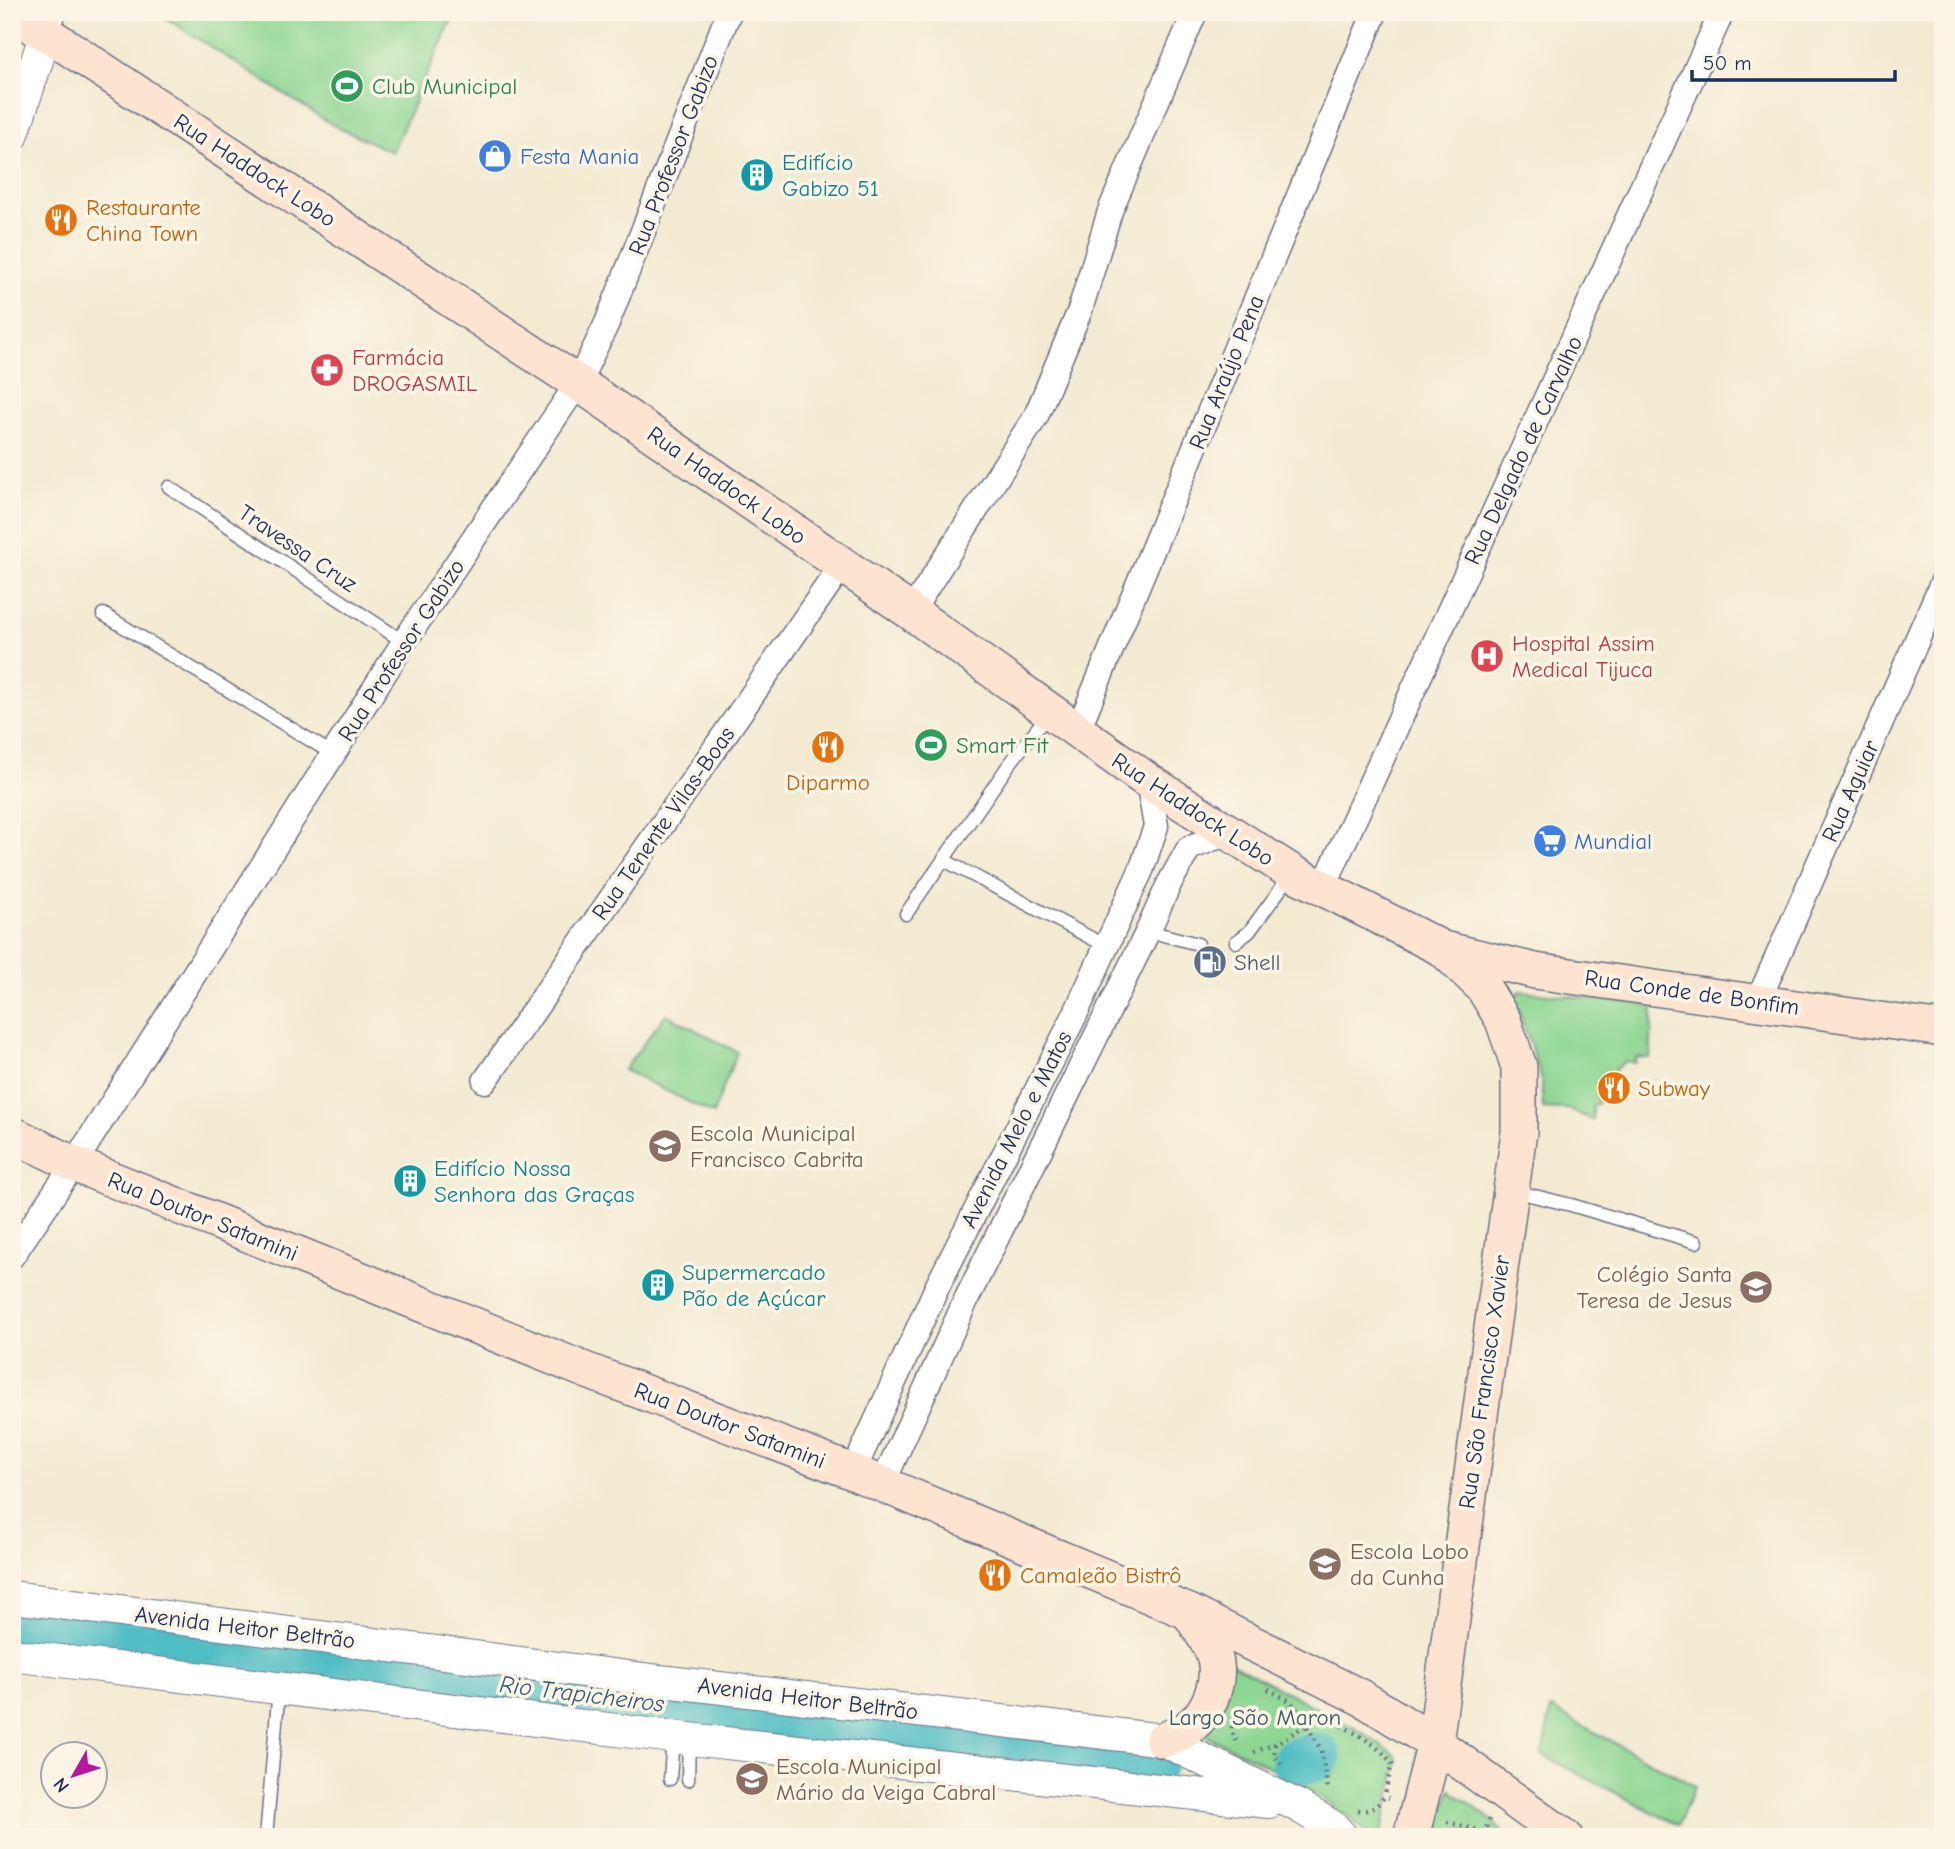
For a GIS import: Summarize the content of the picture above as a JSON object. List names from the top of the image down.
{
  "streets": {
    "main road": [
      "Rua Haddock Lobo",
      "Rua Conde de Bonfim",
      "Rua Doutor Satamini",
      "Rua São Francisco Xavier"
    ],
    "street": [
      "Rua Professor Gabizo",
      "Rua Araújo Pena",
      "Rua Delgado de Carvalho",
      "Rua Aguiar",
      "Rua Tenente Vilas-Boas",
      "Avenida Melo e Matos",
      "Avenida Heitor Beltrão"
    ],
    "lane": ["Travessa Cruz"]
  },
  "crossings": [
    ["Rua Professor Gabizo", "Rua Haddock Lobo"],
    ["Rua Professor Gabizo", "Travessa Cruz"],
    ["Rua Professor Gabizo", "Rua Doutor Satamini"],
    ["Rua Haddock Lobo", "Rua Araújo Pena"],
    ["Rua Haddock Lobo", "Rua Delgado de Carvalho"],
    ["Rua Haddock Lobo", "Rua Tenente Vilas-Boas"],
    ["Rua Haddock Lobo", "Rua Conde de Bonfim"],
    ["Rua Haddock Lobo", "Avenida Melo e Matos"],
    ["Rua Haddock Lobo", "Rua São Francisco Xavier"],
    ["Rua Aguiar", "Rua Conde de Bonfim"],
    ["Rua Conde de Bonfim", "Rua São Francisco Xavier"],
    ["Avenida Melo e Matos", "Rua Doutor Satamini"],
    ["Rua Doutor Satamini", "Rua São Francisco Xavier"]
  ],
  "water": ["Rio Trapicheiros"],
  "parks": ["Largo São Maron"],
  "places": {
    "sports": ["Club Municipal", "Smart Fit"],
    "shop": ["Festa Mania"],
    "building": ["Edifício Gabizo 51", "Edifício Nossa Senhora das Graças", "Supermercado Pão de Açúcar"],
    "restaurant": [
      "Restaurante China Town",
      "Diparmo",
      "Subway",
      "Camaleão Bistrô"
    ],
    "pharmacy": ["Farmácia DROGASMIL"],
    "hospital": ["Hospital Assim Medical Tijuca"],
    "supermarket": ["Mundial"],
    "fuel station": ["Shell"],
    "school or university": [
      "Escola Municipal Francisco Cabrita",
      "Colégio Santa Teresa de Jesus",
      "Escola Lobo da Cunha",
      "Escola Municipal Mário da Veiga Cabral"
    ]
  },
  "scale_bar": "50 m",
  "north": "bottom left"
}
